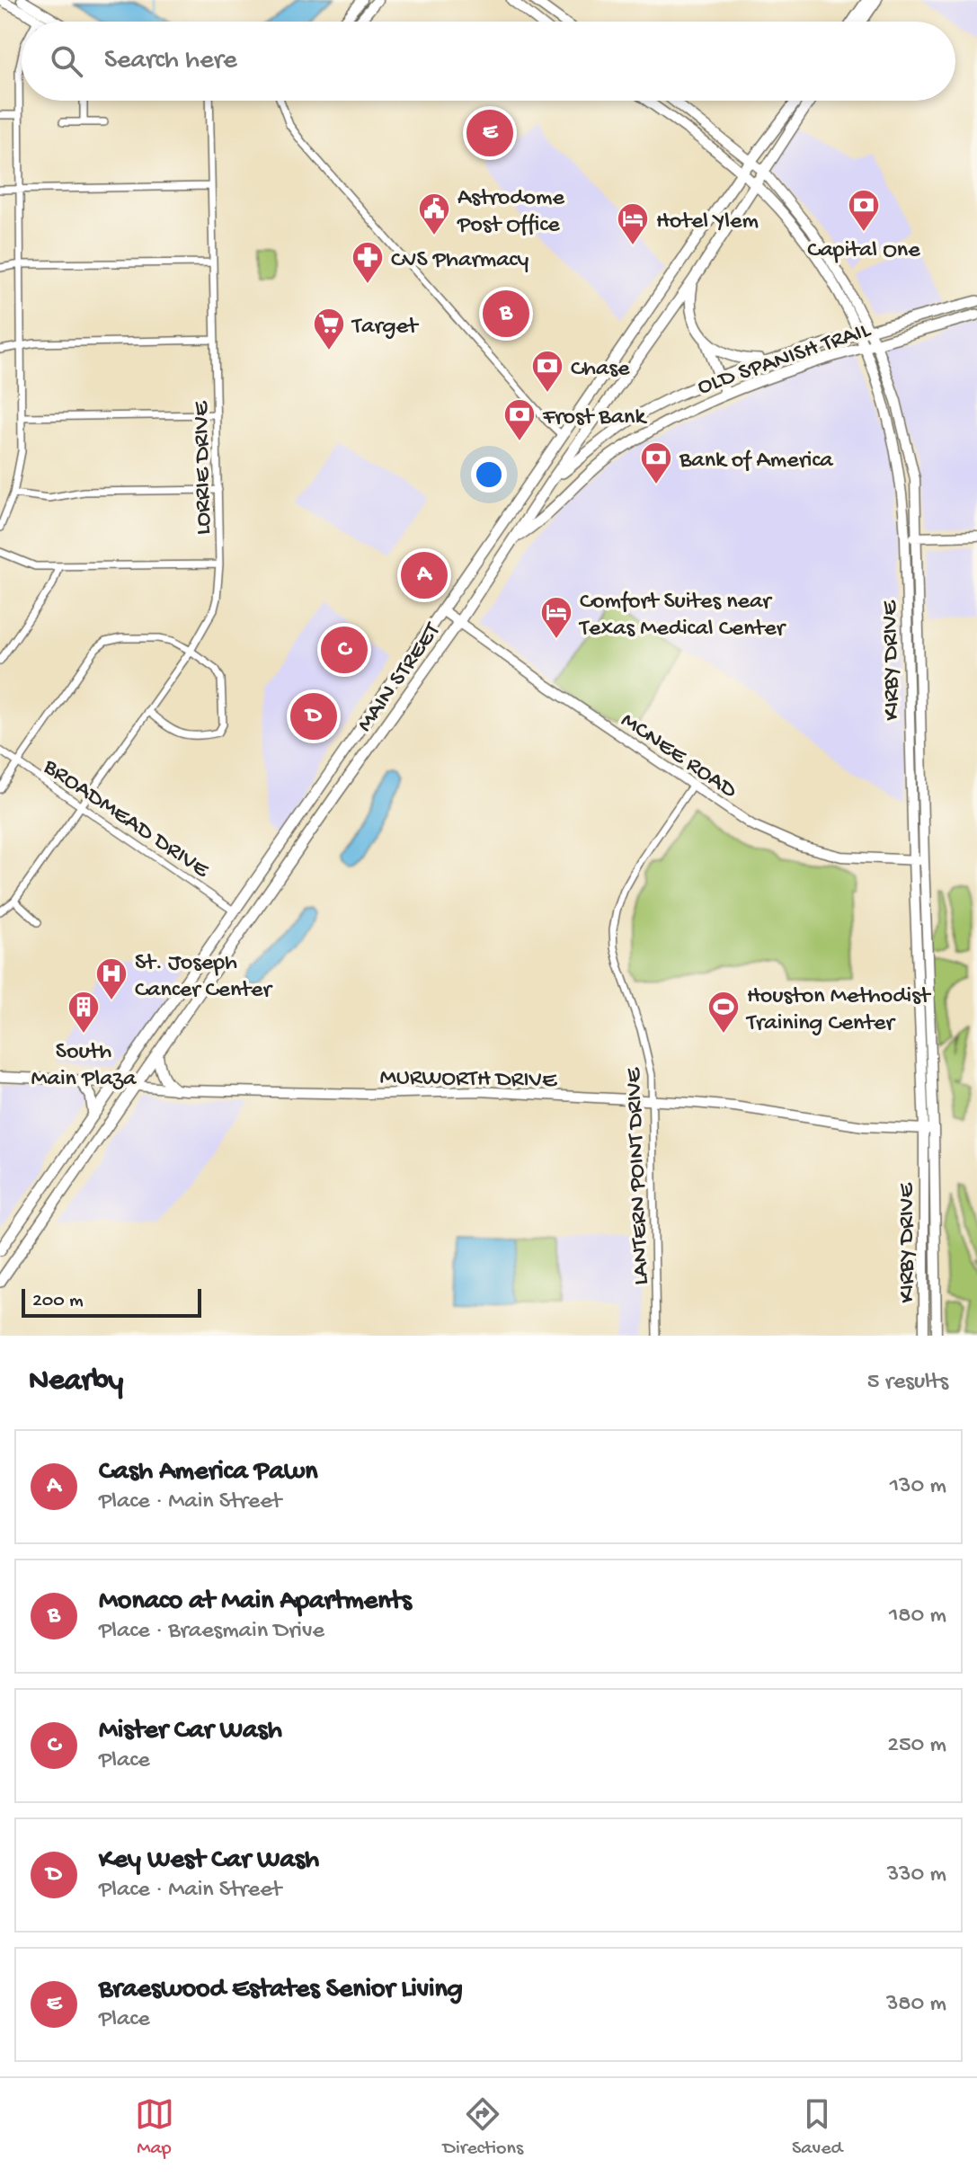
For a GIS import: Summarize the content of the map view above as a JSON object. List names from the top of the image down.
{
  "streets": {
    "main road": [
      "OLD SPANISH TRAIL",
      "KIRBY DRIVE",
      "MAIN STREET",
      "MCNEE ROAD",
      "MURWORTH DRIVE"
    ],
    "street": ["LORRIE DRIVE", "BROADMEAD DRIVE", "LANTERN POINT DRIVE"]
  },
  "crossings": [
    ["OLD SPANISH TRAIL", "KIRBY DRIVE"],
    ["OLD SPANISH TRAIL", "MAIN STREET"],
    ["LORRIE DRIVE", "BROADMEAD DRIVE"],
    ["KIRBY DRIVE", "MAIN STREET"],
    ["KIRBY DRIVE", "MCNEE ROAD"],
    ["KIRBY DRIVE", "MURWORTH DRIVE"],
    ["MAIN STREET", "MCNEE ROAD"],
    ["MAIN STREET", "BROADMEAD DRIVE"],
    ["MAIN STREET", "MURWORTH DRIVE"],
    ["MCNEE ROAD", "LANTERN POINT DRIVE"],
    ["MURWORTH DRIVE", "LANTERN POINT DRIVE"]
  ],
  "places": {
    "bank": [
      "Capital One",
      "Chase",
      "Frost Bank",
      "Bank of America"
    ],
    "public building": ["Astrodome Post Office"],
    "hotel": ["Hotel Ylem", "Comfort Suites near Texas Medical Center"],
    "pharmacy": ["CVS Pharmacy"],
    "supermarket": ["Target"],
    "hospital": ["St. Joseph Cancer Center"],
    "building": ["South Main Plaza"],
    "sports": ["Houston Methodist Training Center"]
  },
  "scale_bar": "200 m",
  "page": {
    "search": "Search here",
    "pins": [
      "E",
      "B",
      "A",
      "C",
      "D"
    ],
    "scale": "200 m",
    "heading": ["Nearby", "5 results"],
    "list": [
      {
        "mark": "A",
        "name": "Cash America Pawn",
        "note": "Place · Main Street",
        "value": "130 m"
      },
      {
        "mark": "B",
        "name": "Monaco at Main Apartments",
        "note": "Place · Braesmain Drive",
        "value": "180 m"
      },
      {
        "mark": "C",
        "name": "Mister Car Wash",
        "note": "Place",
        "value": "250 m"
      },
      {
        "mark": "D",
        "name": "Key West Car Wash",
        "note": "Place · Main Street",
        "value": "330 m"
      },
      {
        "mark": "E",
        "name": "Braeswood Estates Senior Living",
        "note": "Place",
        "value": "380 m"
      }
    ],
    "nav": ["Map", "Directions", "Saved"]
  }
}
